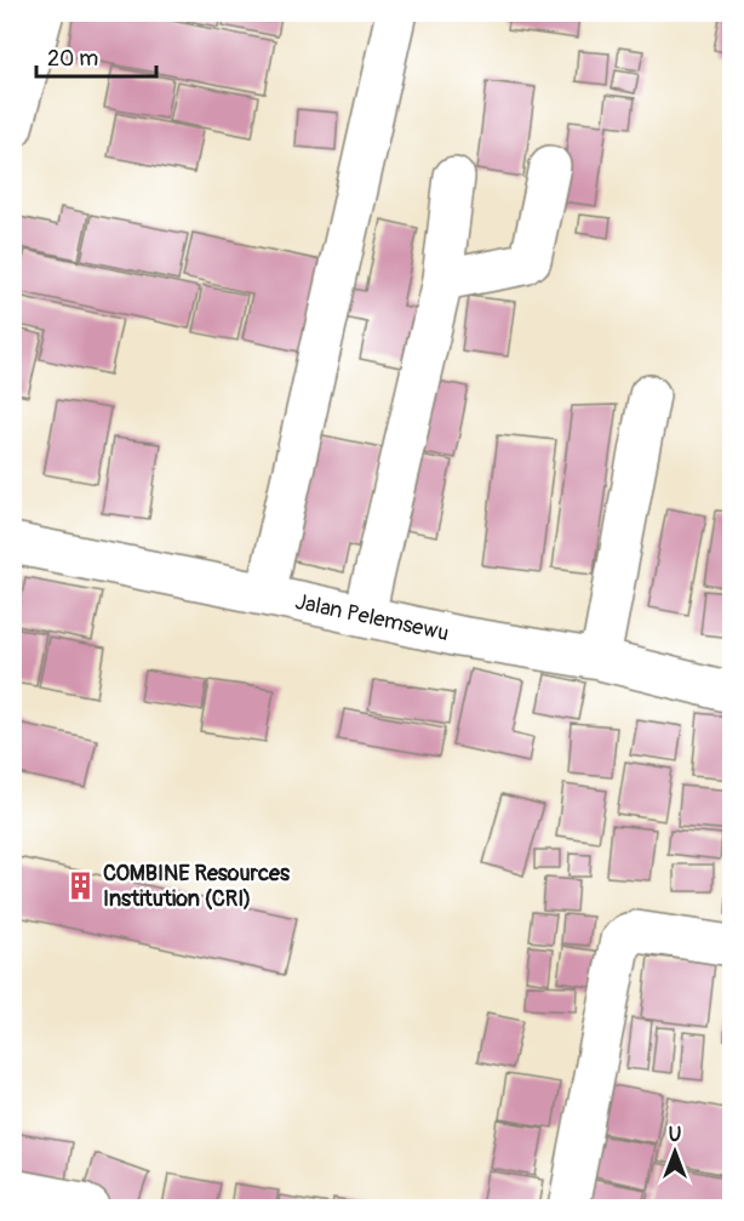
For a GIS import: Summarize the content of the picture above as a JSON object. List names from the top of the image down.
{
  "streets": {
    "street": ["Jalan Pelemsewu"]
  },
  "places": {
    "building": ["COMBINE Resources Institution (CRI)"]
  },
  "scale_bar": "20 m",
  "north": "top"
}
